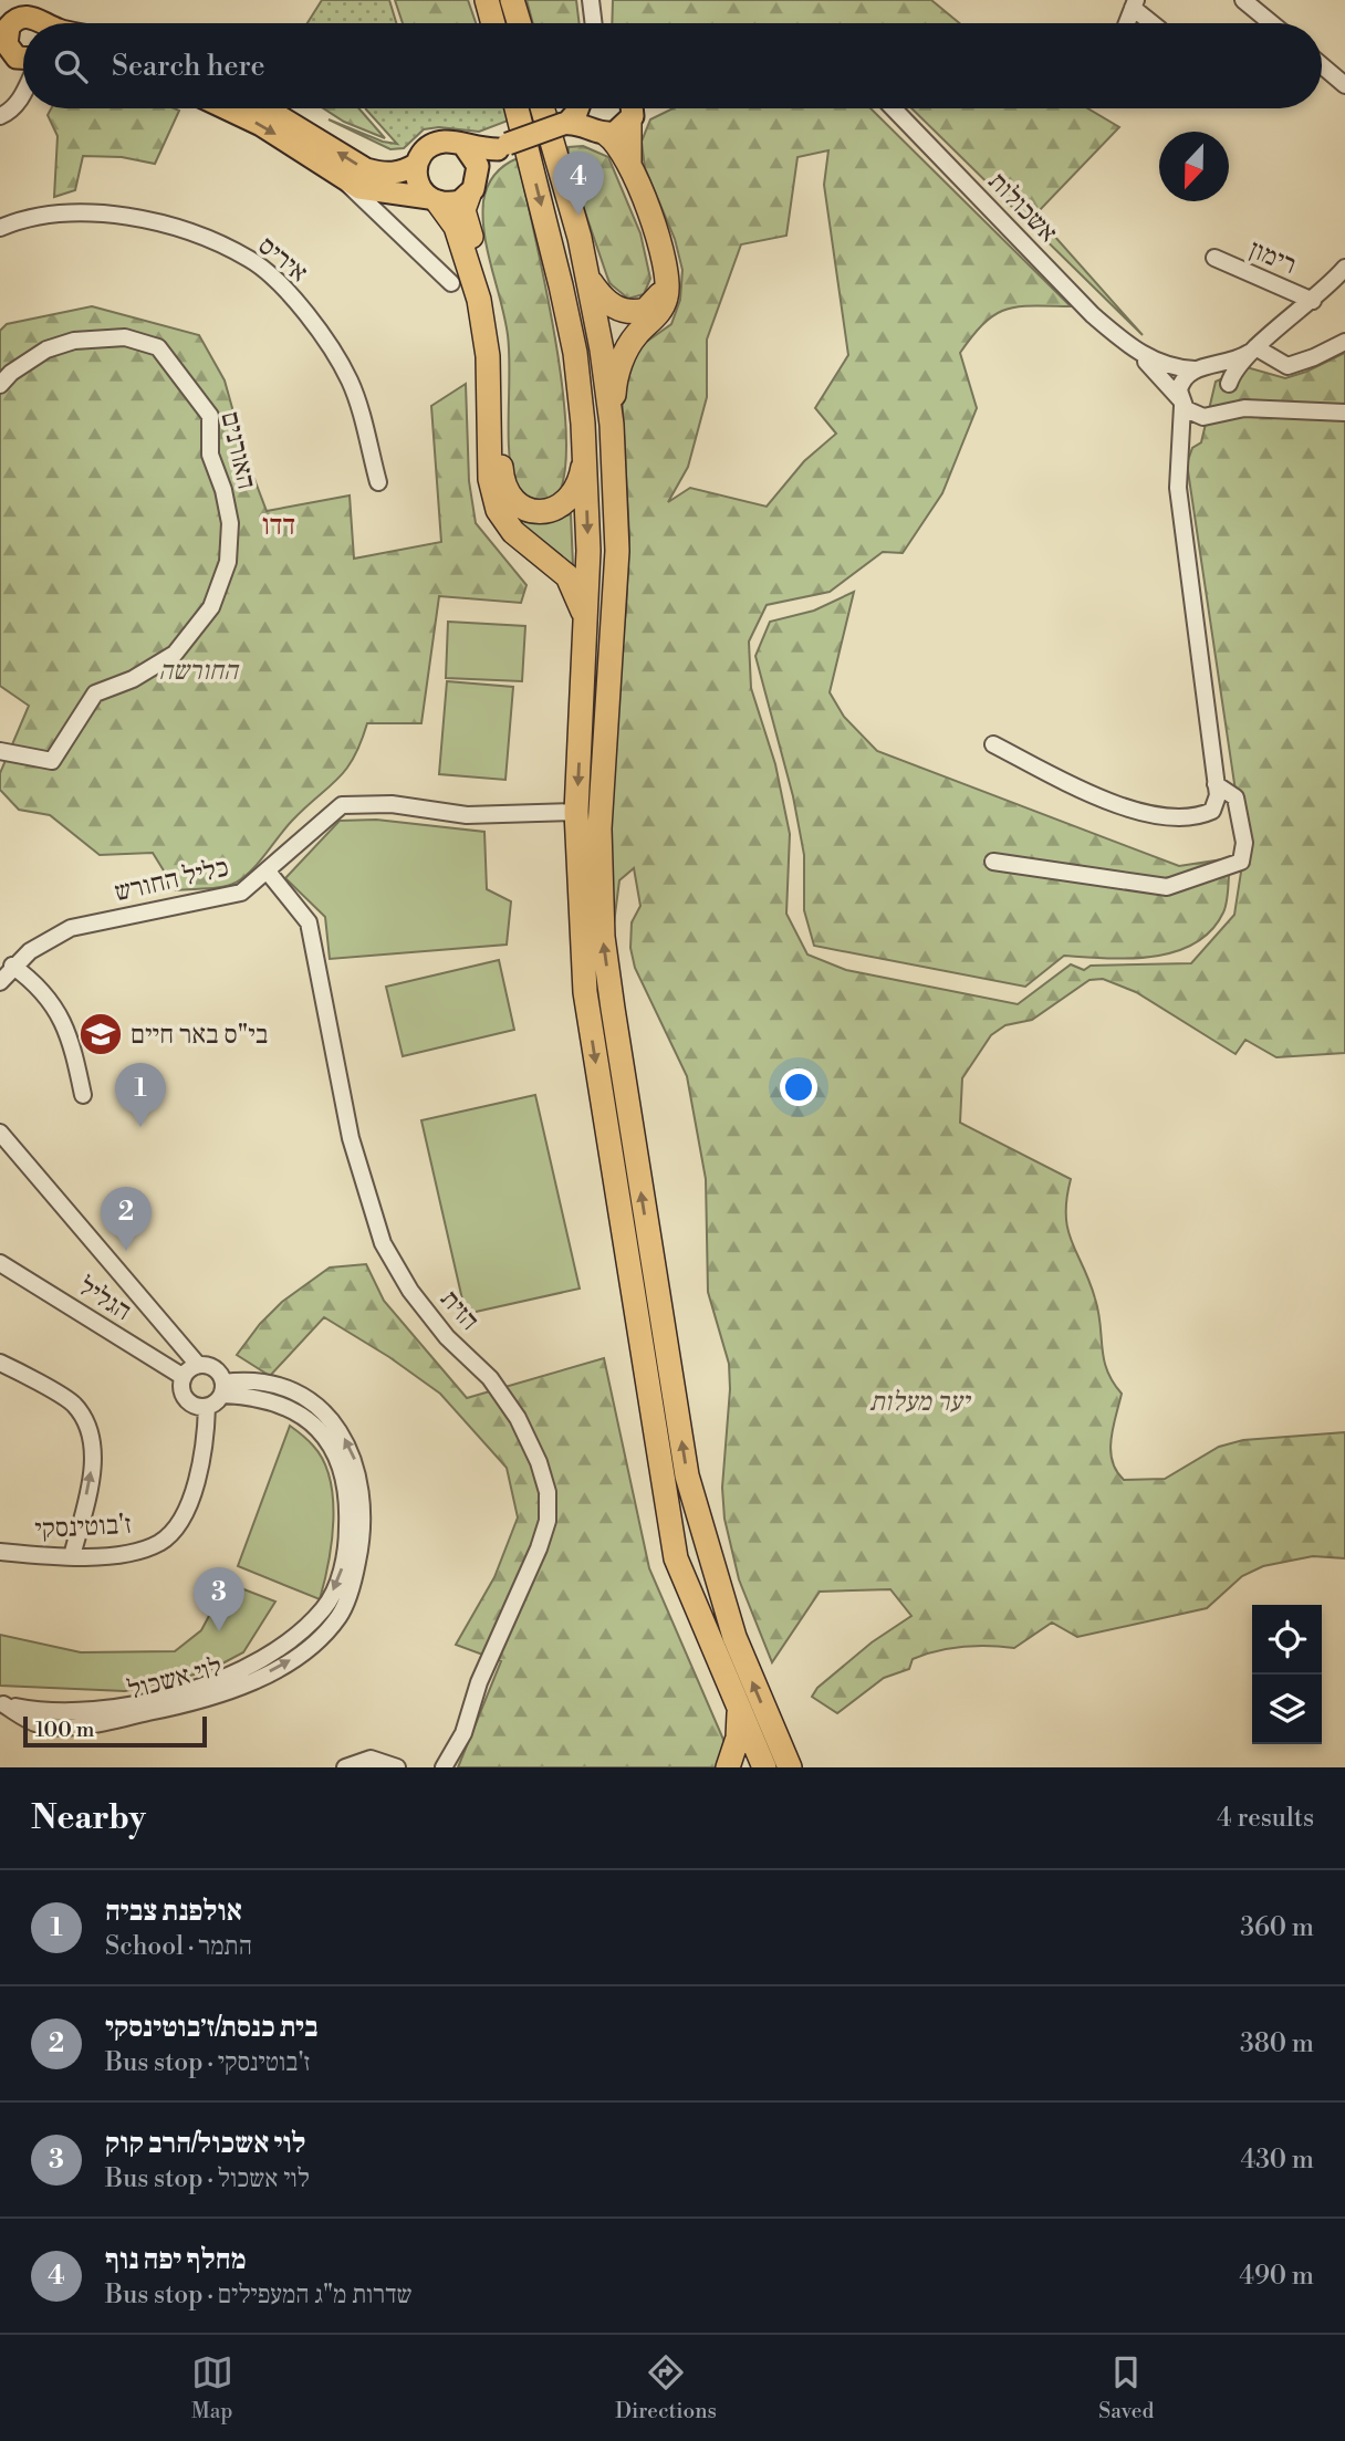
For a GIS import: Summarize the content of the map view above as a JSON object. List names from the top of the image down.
{
  "streets": {
    "street": [
      "אשכולות",
      "רימון",
      "איריס",
      "האורנים",
      "כליל החורש",
      "הגליל",
      "הזית",
      "ז'בוטינסקי",
      "לוי אשכול"
    ]
  },
  "crossings": [
    ["אשכולות", "רימון"],
    ["כליל החורש", "הזית"],
    ["הגליל", "ז'בוטינסקי"],
    ["הגליל", "לוי אשכול"],
    ["ז'בוטינסקי", "לוי אשכול"]
  ],
  "districts": ["דדו"],
  "parks": ["החורשה", "יער מעלות"],
  "places": {
    "school or university": ["בי\"ס באר חיים"]
  },
  "scale_bar": "100 m",
  "north": "bottom",
  "page": {
    "search": "Search here",
    "pins": [
      "4",
      "1",
      "2",
      "3"
    ],
    "scale": "100 m",
    "heading": ["Nearby", "4 results"],
    "list": [
      {
        "mark": "1",
        "name": "אולפנת צביה",
        "note": "School · התמר",
        "value": "360 m"
      },
      {
        "mark": "2",
        "name": "בית כנסת/ז׳בוטינסקי",
        "note": "Bus stop · ז'בוטינסקי",
        "value": "380 m"
      },
      {
        "mark": "3",
        "name": "לוי אשכול/הרב קוק",
        "note": "Bus stop · לוי אשכול",
        "value": "430 m"
      },
      {
        "mark": "4",
        "name": "מחלף יפה נוף",
        "note": "Bus stop · שדרות מ\"ג המעפילים",
        "value": "490 m"
      }
    ],
    "nav": ["Map", "Directions", "Saved"]
  }
}
